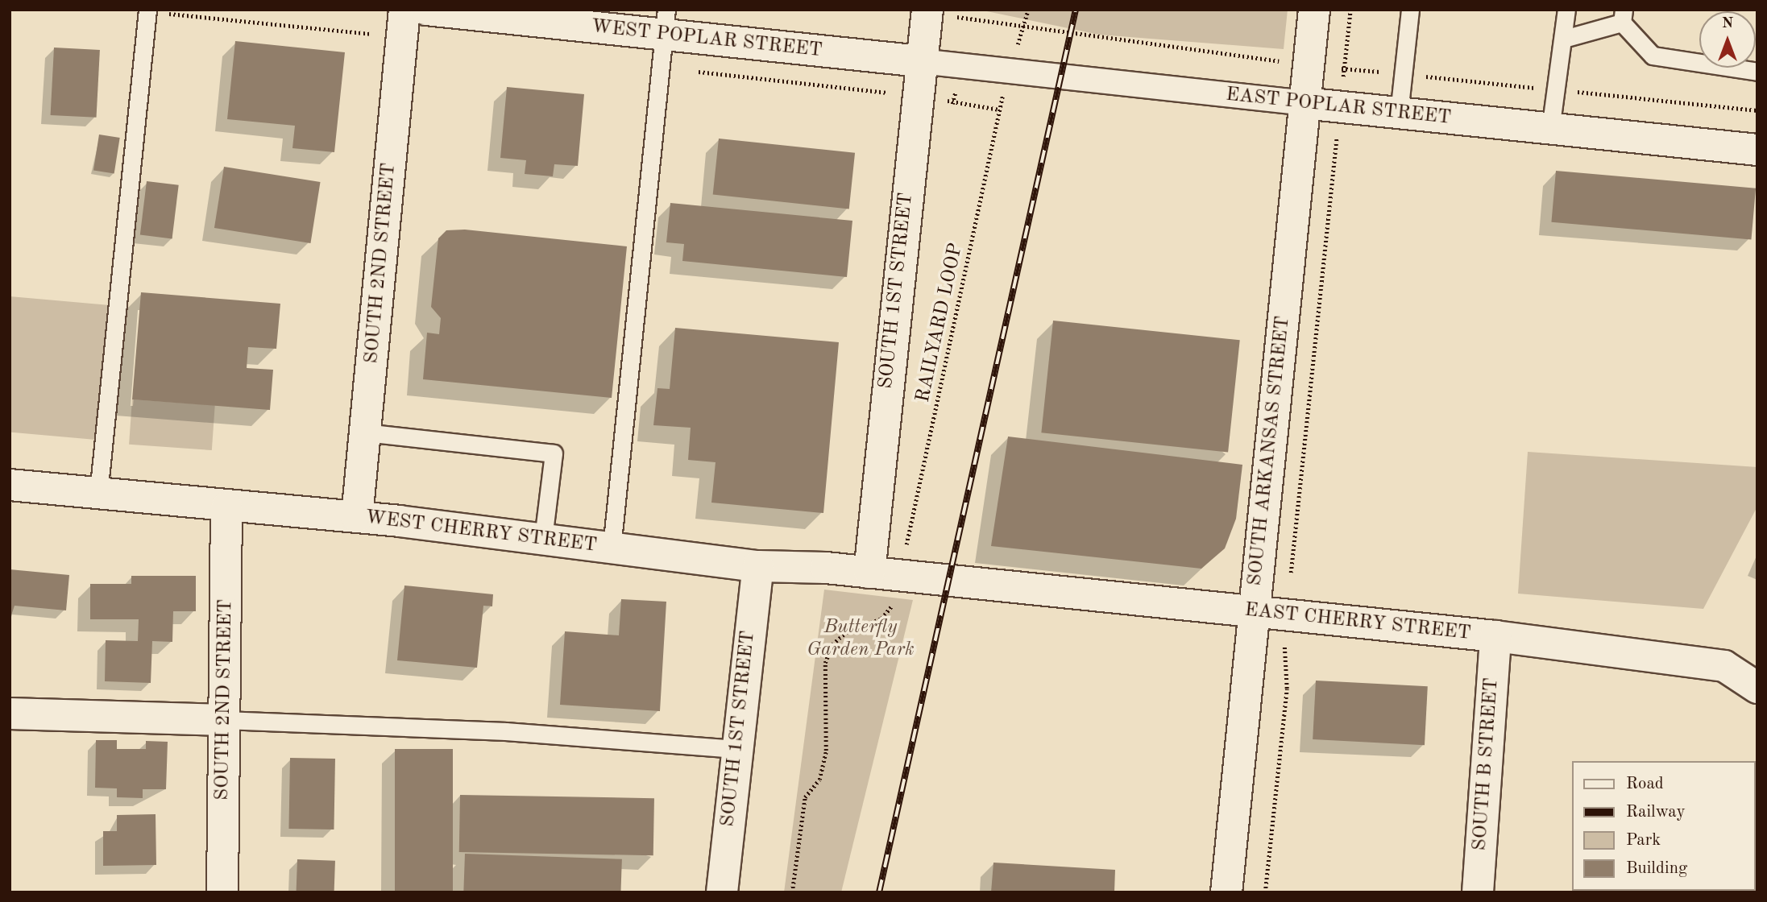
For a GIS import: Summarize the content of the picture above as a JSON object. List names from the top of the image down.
{
  "streets": {
    "street": [
      "WEST POPLAR STREET",
      "EAST POPLAR STREET",
      "SOUTH 2ND STREET",
      "SOUTH 1ST STREET",
      "SOUTH ARKANSAS STREET",
      "WEST CHERRY STREET",
      "EAST CHERRY STREET",
      "SOUTH B STREET"
    ],
    "path": ["RAILYARD LOOP"]
  },
  "crossings": [
    ["WEST POPLAR STREET", "EAST POPLAR STREET"],
    ["WEST POPLAR STREET", "SOUTH 1ST STREET"],
    ["EAST POPLAR STREET", "SOUTH 1ST STREET"],
    ["EAST POPLAR STREET", "SOUTH ARKANSAS STREET"],
    ["SOUTH 2ND STREET", "WEST CHERRY STREET"],
    ["SOUTH 1ST STREET", "WEST CHERRY STREET"],
    ["SOUTH ARKANSAS STREET", "EAST CHERRY STREET"],
    ["WEST CHERRY STREET", "EAST CHERRY STREET"],
    ["EAST CHERRY STREET", "SOUTH B STREET"]
  ],
  "parks": ["Butterfly Garden Park"],
  "legend": [
    "Road",
    "Railway",
    "Park",
    "Building"
  ],
  "north": "top"
}
